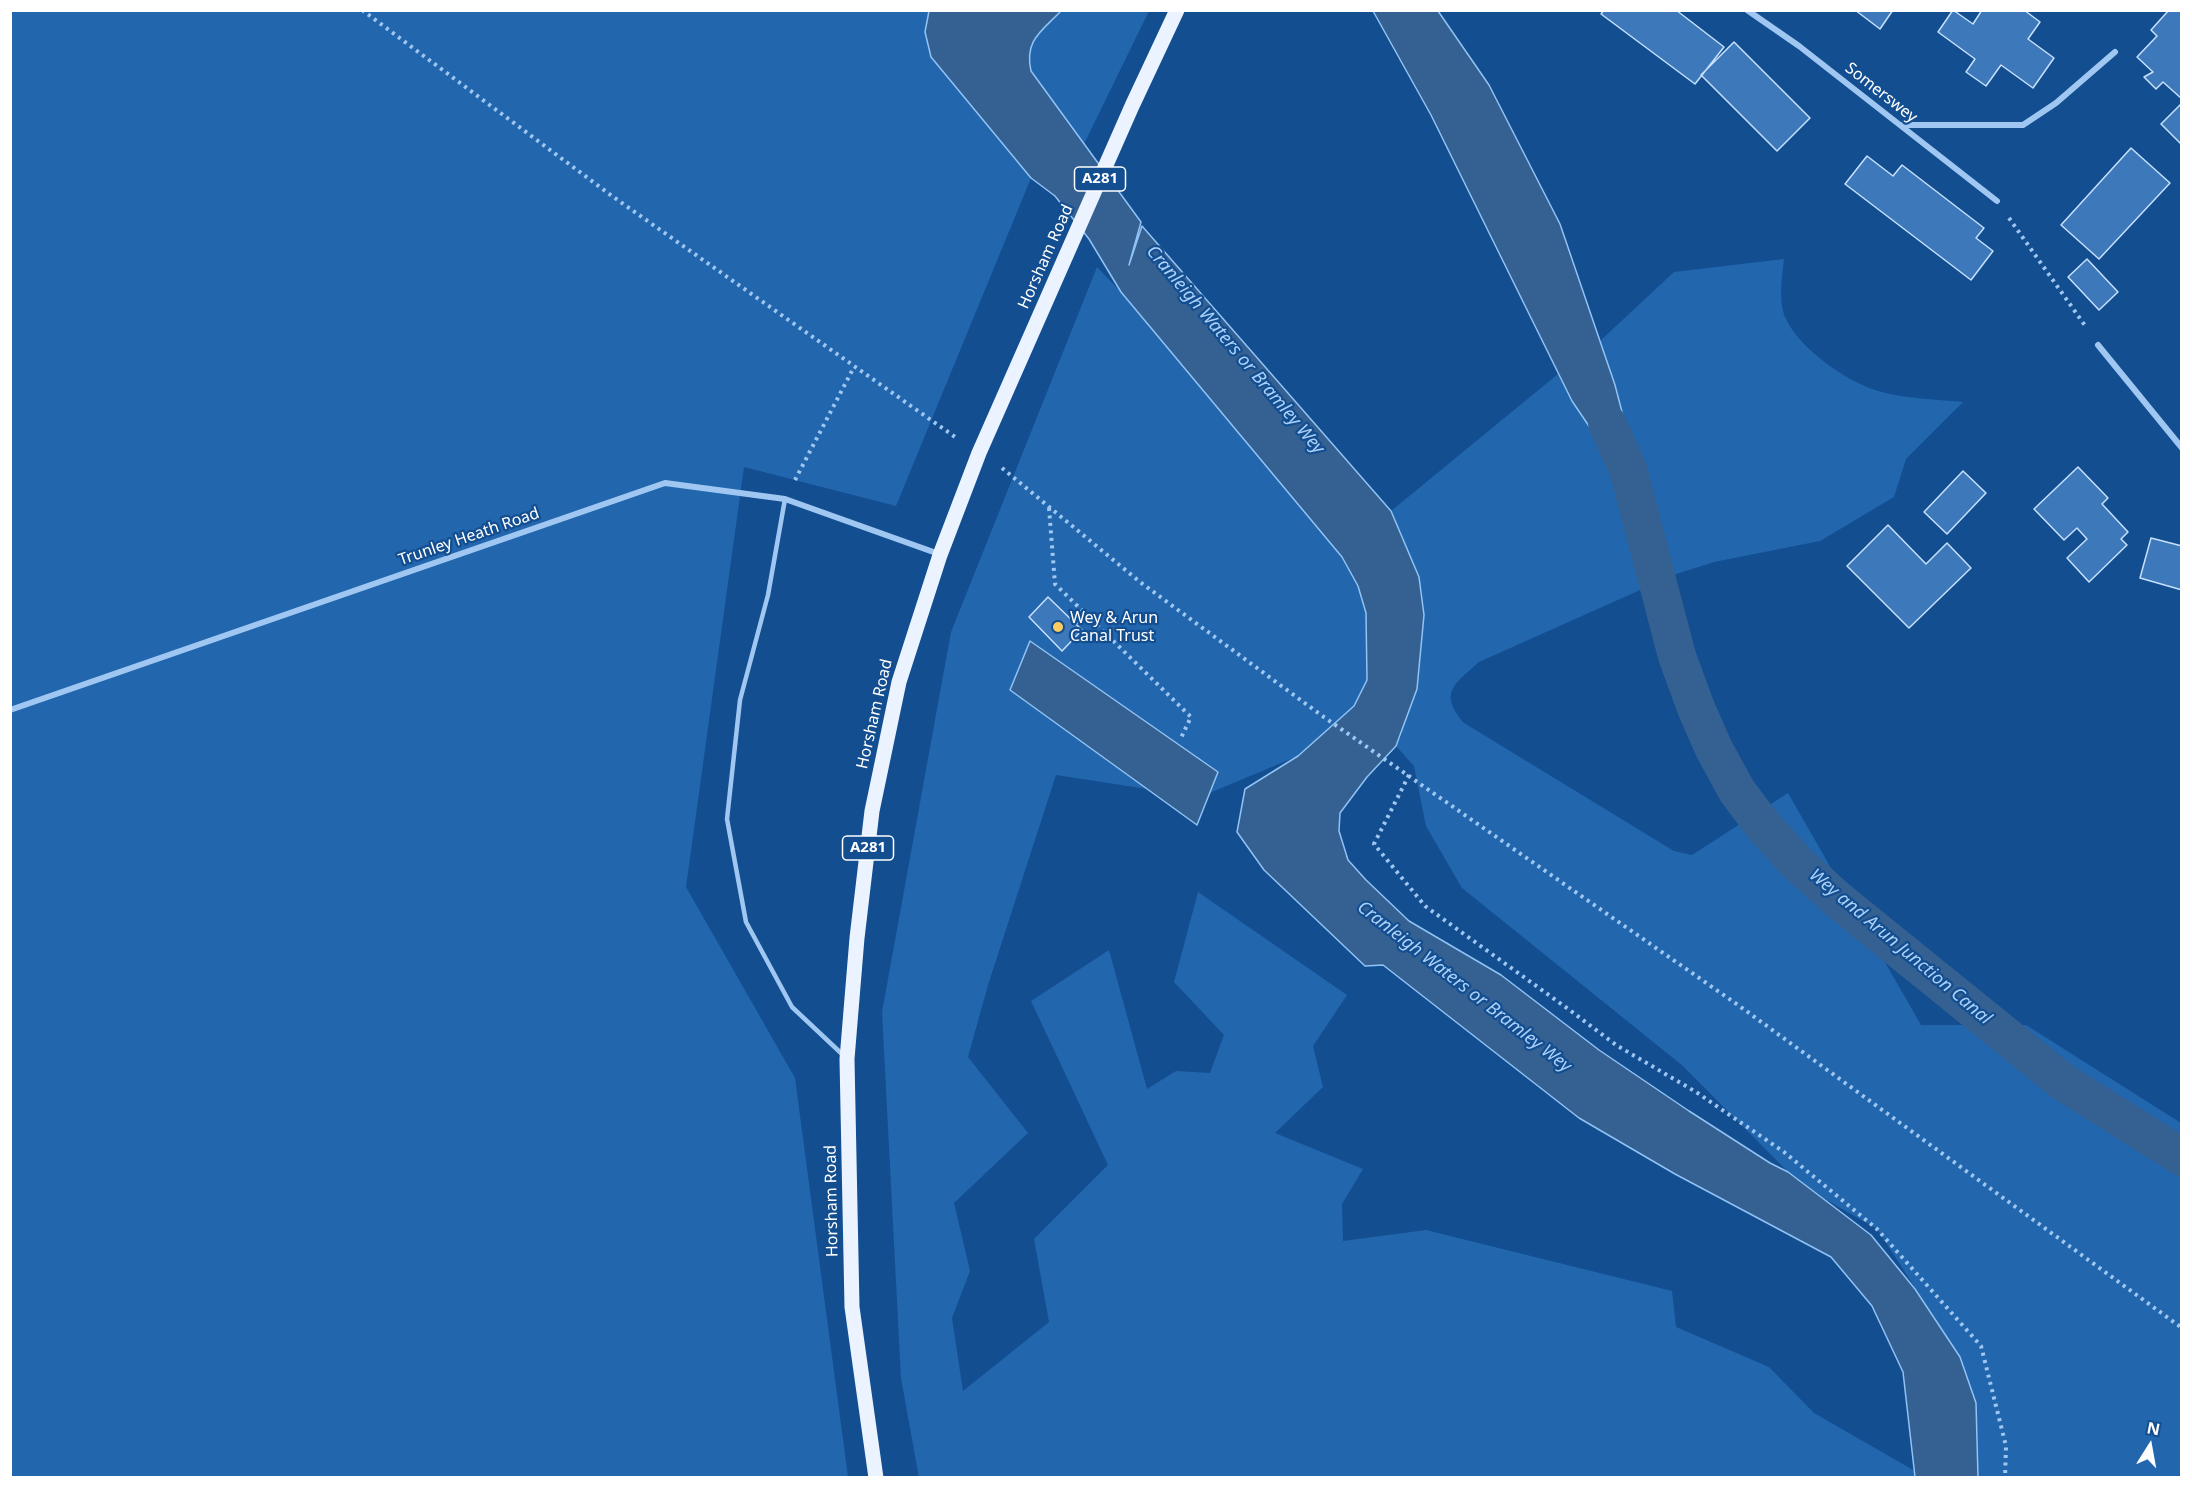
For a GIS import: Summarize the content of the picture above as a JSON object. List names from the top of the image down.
{
  "streets": {
    "main road": ["A281", "Horsham Road"],
    "street": ["Somerswey", "Trunley Heath Road"]
  },
  "crossings": [
    ["Horsham Road", "Trunley Heath Road"]
  ],
  "water": ["Cranleigh Waters or Bramley Wey", "Wey and Arun Junction Canal"],
  "places": ["Wey & Arun Canal Trust"],
  "north": "top"
}
